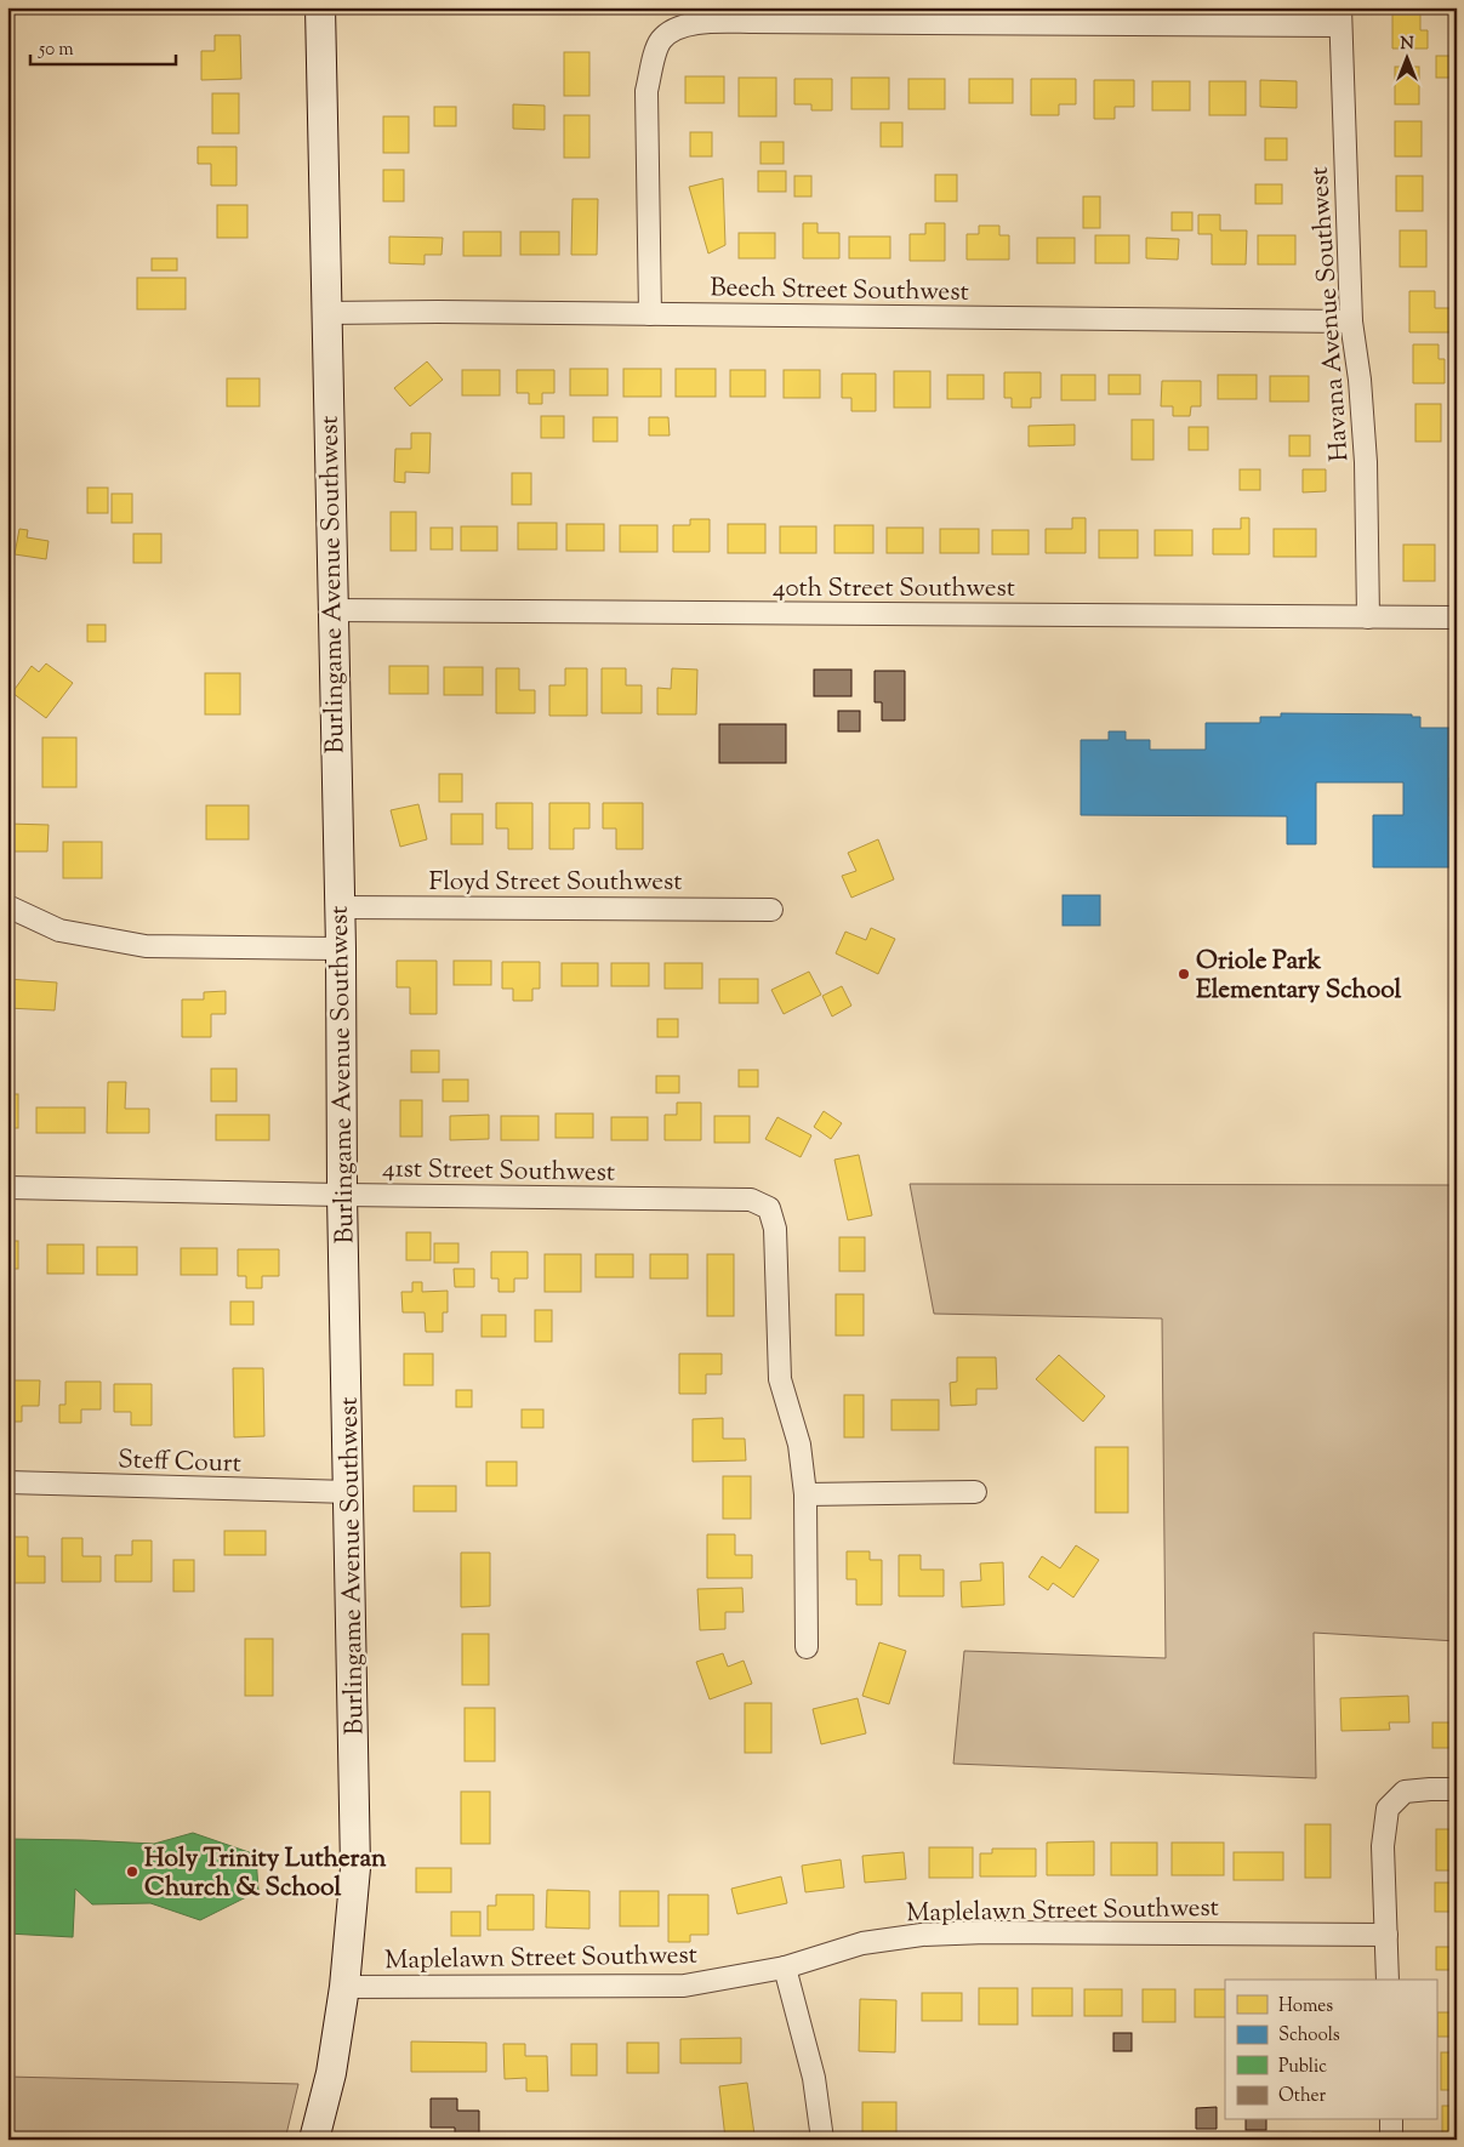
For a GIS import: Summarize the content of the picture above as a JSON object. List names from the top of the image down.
{
  "streets": {
    "street": [
      "Beech Street Southwest",
      "Havana Avenue Southwest",
      "Burlingame Avenue Southwest",
      "40th Street Southwest",
      "Floyd Street Southwest",
      "41st Street Southwest",
      "Steff Court",
      "Maplelawn Street Southwest"
    ]
  },
  "crossings": [
    ["Beech Street Southwest", "Havana Avenue Southwest"],
    ["Beech Street Southwest", "Burlingame Avenue Southwest"],
    ["Havana Avenue Southwest", "40th Street Southwest"],
    ["Burlingame Avenue Southwest", "40th Street Southwest"],
    ["Burlingame Avenue Southwest", "Floyd Street Southwest"],
    ["Burlingame Avenue Southwest", "41st Street Southwest"],
    ["Burlingame Avenue Southwest", "Steff Court"],
    ["Burlingame Avenue Southwest", "Maplelawn Street Southwest"]
  ],
  "places": ["Oriole Park Elementary School", "Holy Trinity Lutheran Church & School"],
  "legend": [
    "Homes",
    "Schools",
    "Public",
    "Other"
  ],
  "scale_bar": "50 m",
  "north": "top"
}
